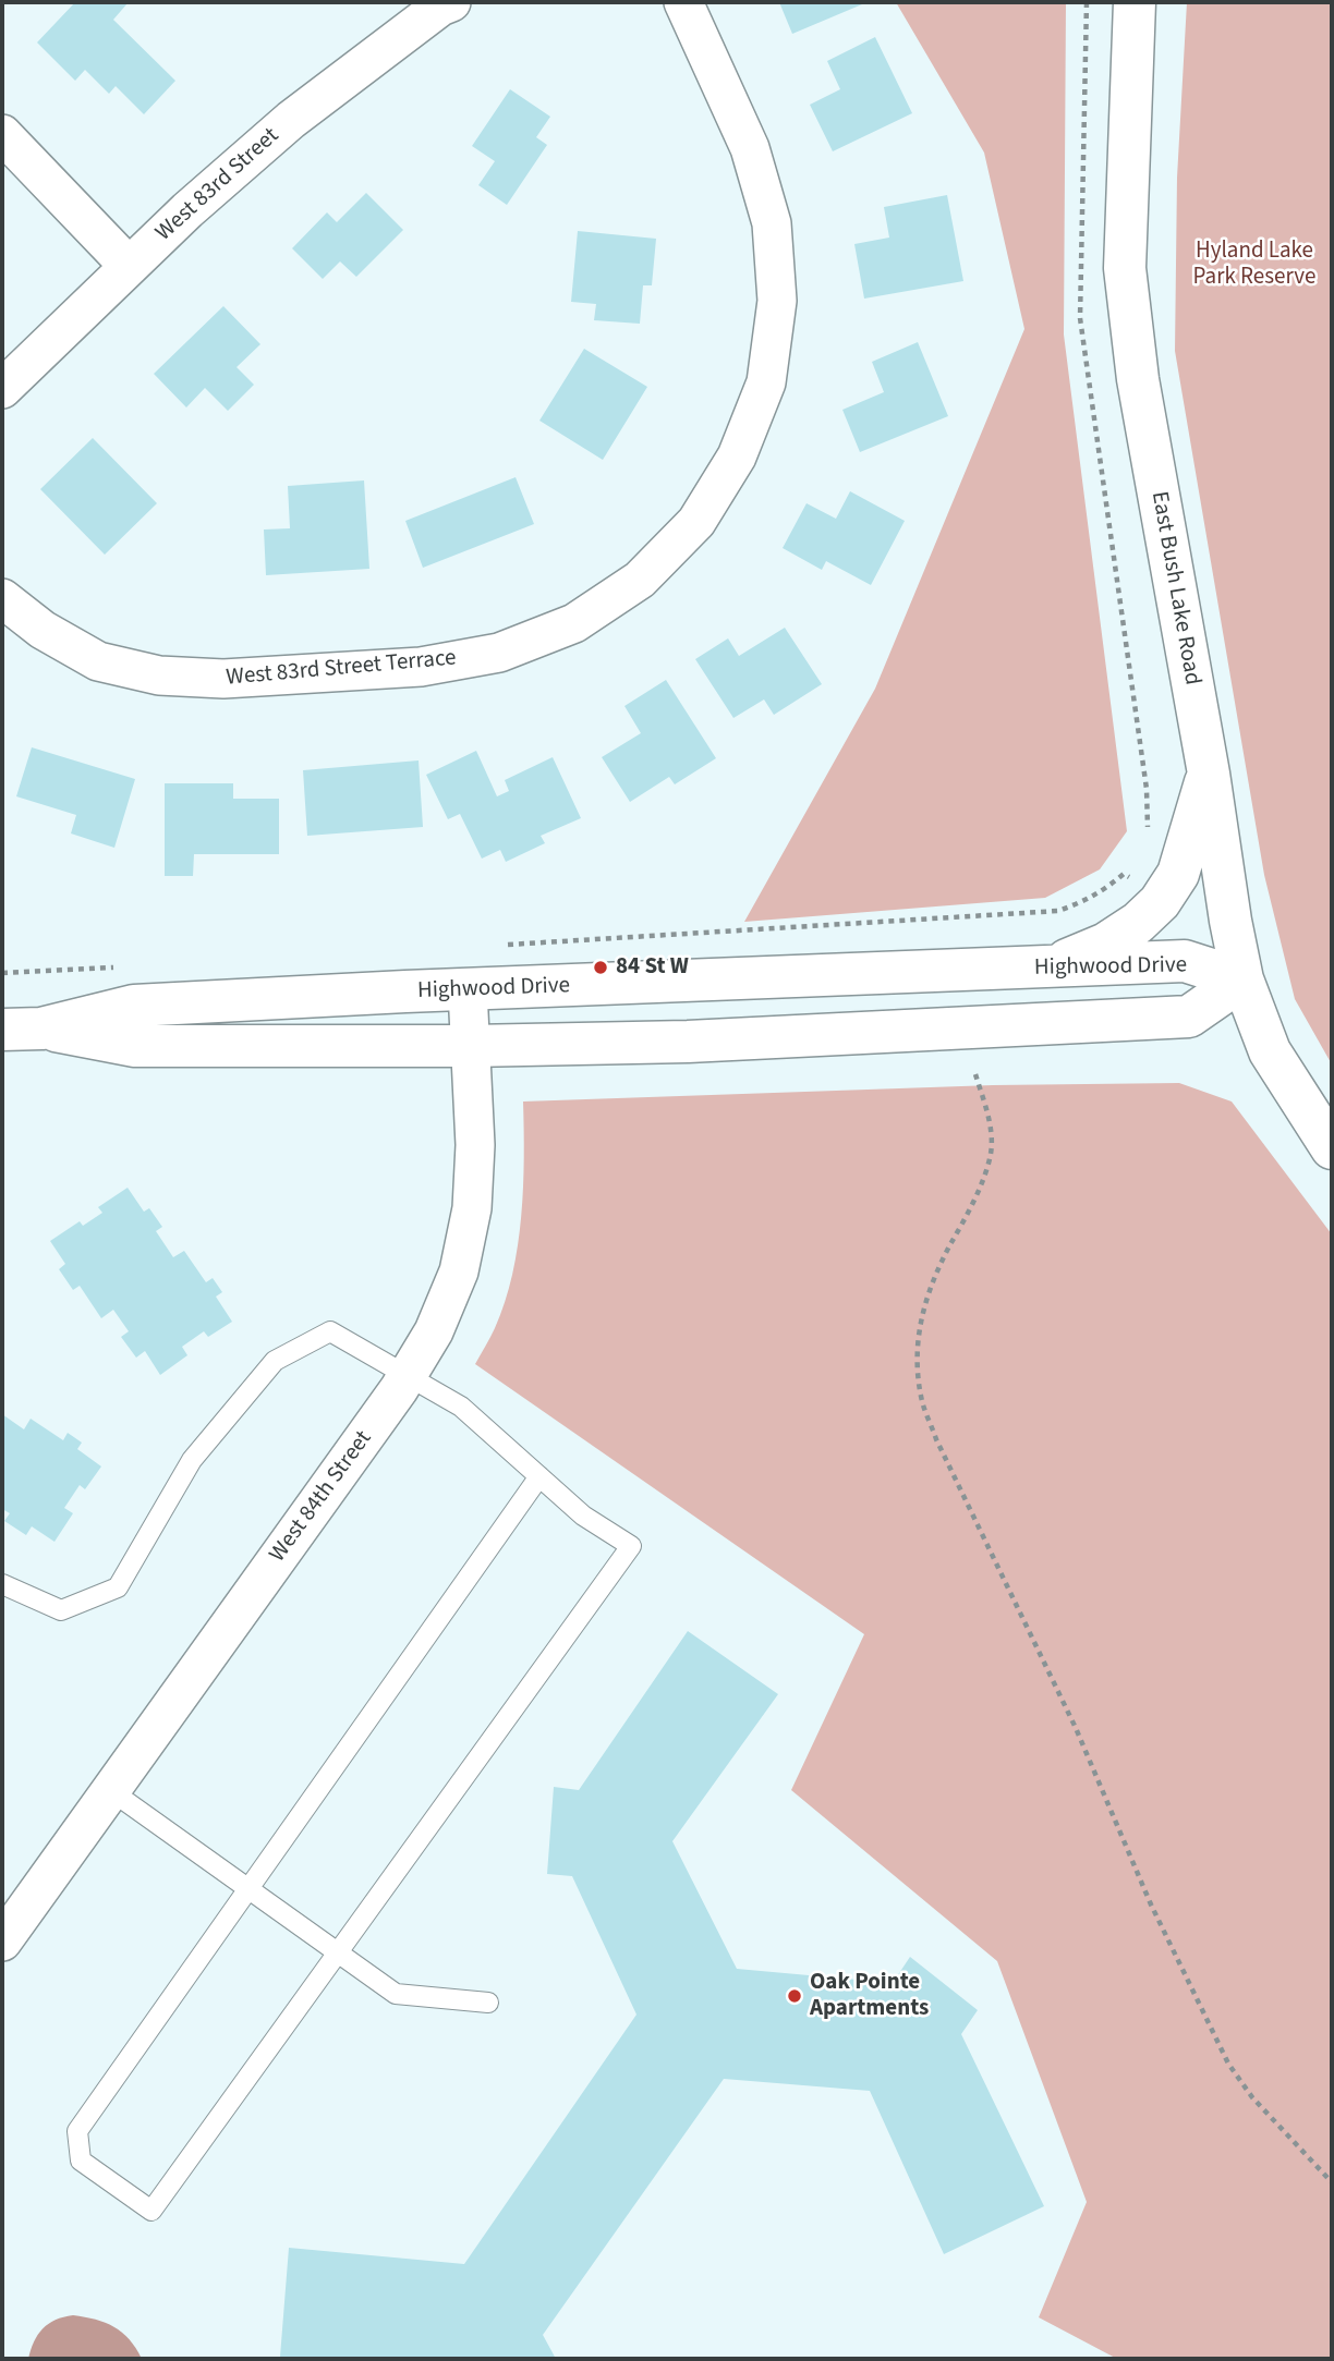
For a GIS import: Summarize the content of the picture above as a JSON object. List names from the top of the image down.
{
  "streets": {
    "street": [
      "West 83rd Street",
      "East Bush Lake Road",
      "West 83rd Street Terrace",
      "Highwood Drive",
      "West 84th Street"
    ]
  },
  "crossings": [
    ["East Bush Lake Road", "Highwood Drive"],
    ["Highwood Drive", "West 84th Street"]
  ],
  "parks": ["Hyland Lake Park Reserve"],
  "places": ["84 St W", "Oak Pointe Apartments"]
}
